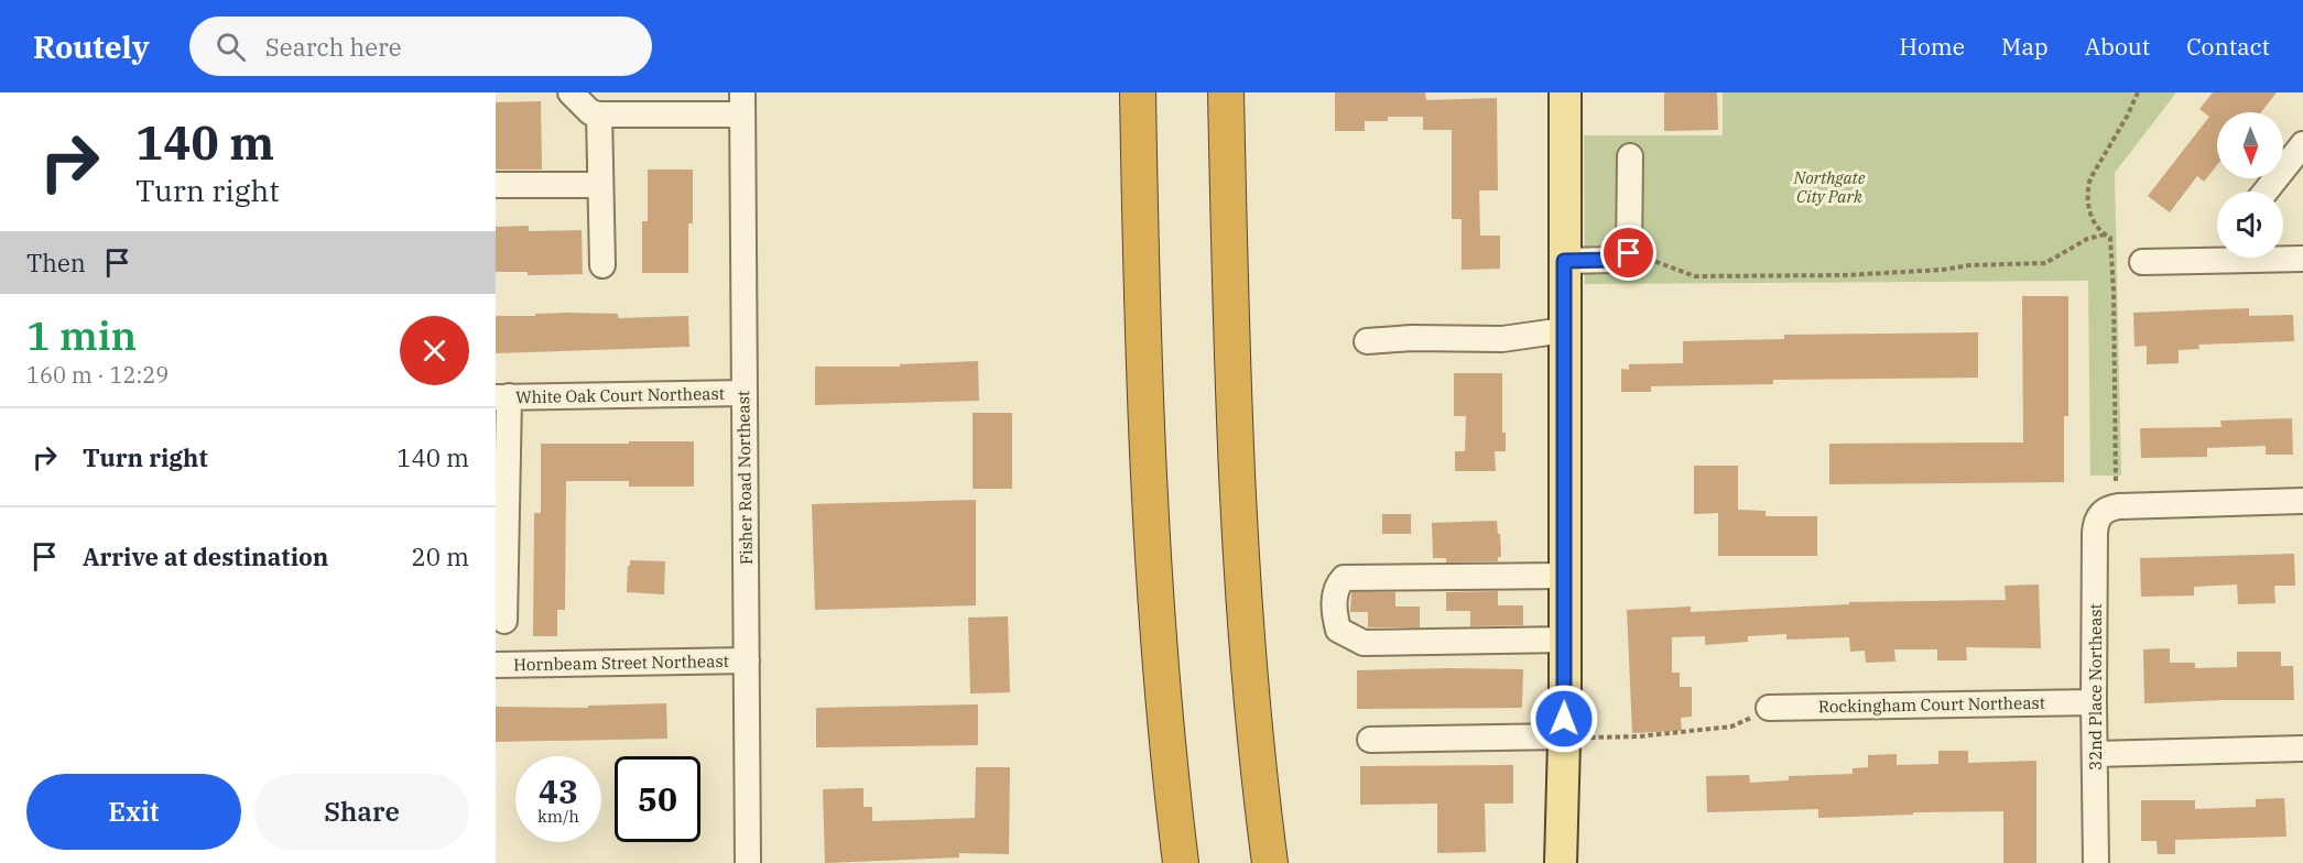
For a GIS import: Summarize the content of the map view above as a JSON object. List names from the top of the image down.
{
  "streets": {
    "street": [
      "White Oak Court Northeast",
      "Fisher Road Northeast",
      "Hornbeam Street Northeast",
      "32nd Place Northeast",
      "Rockingham Court Northeast"
    ]
  },
  "crossings": [
    ["White Oak Court Northeast", "Fisher Road Northeast"],
    ["Fisher Road Northeast", "Hornbeam Street Northeast"],
    ["32nd Place Northeast", "Rockingham Court Northeast"]
  ],
  "parks": ["Northgate City Park"],
  "north": "bottom",
  "page": {
    "header": "Routely",
    "search": "Search here",
    "nav": [
      "Home",
      "Map",
      "About",
      "Contact"
    ],
    "turn": ["140 m", "Turn right"],
    "then": "Then",
    "heading": ["1 min", "160 m · 12:29"],
    "list": [
      {
        "name": "Turn right",
        "value": "140 m"
      },
      {
        "name": "Arrive at destination",
        "value": "20 m"
      }
    ],
    "speed": "43 km/h",
    "limit": "50",
    "buttons": ["Exit", "Share"]
  }
}
